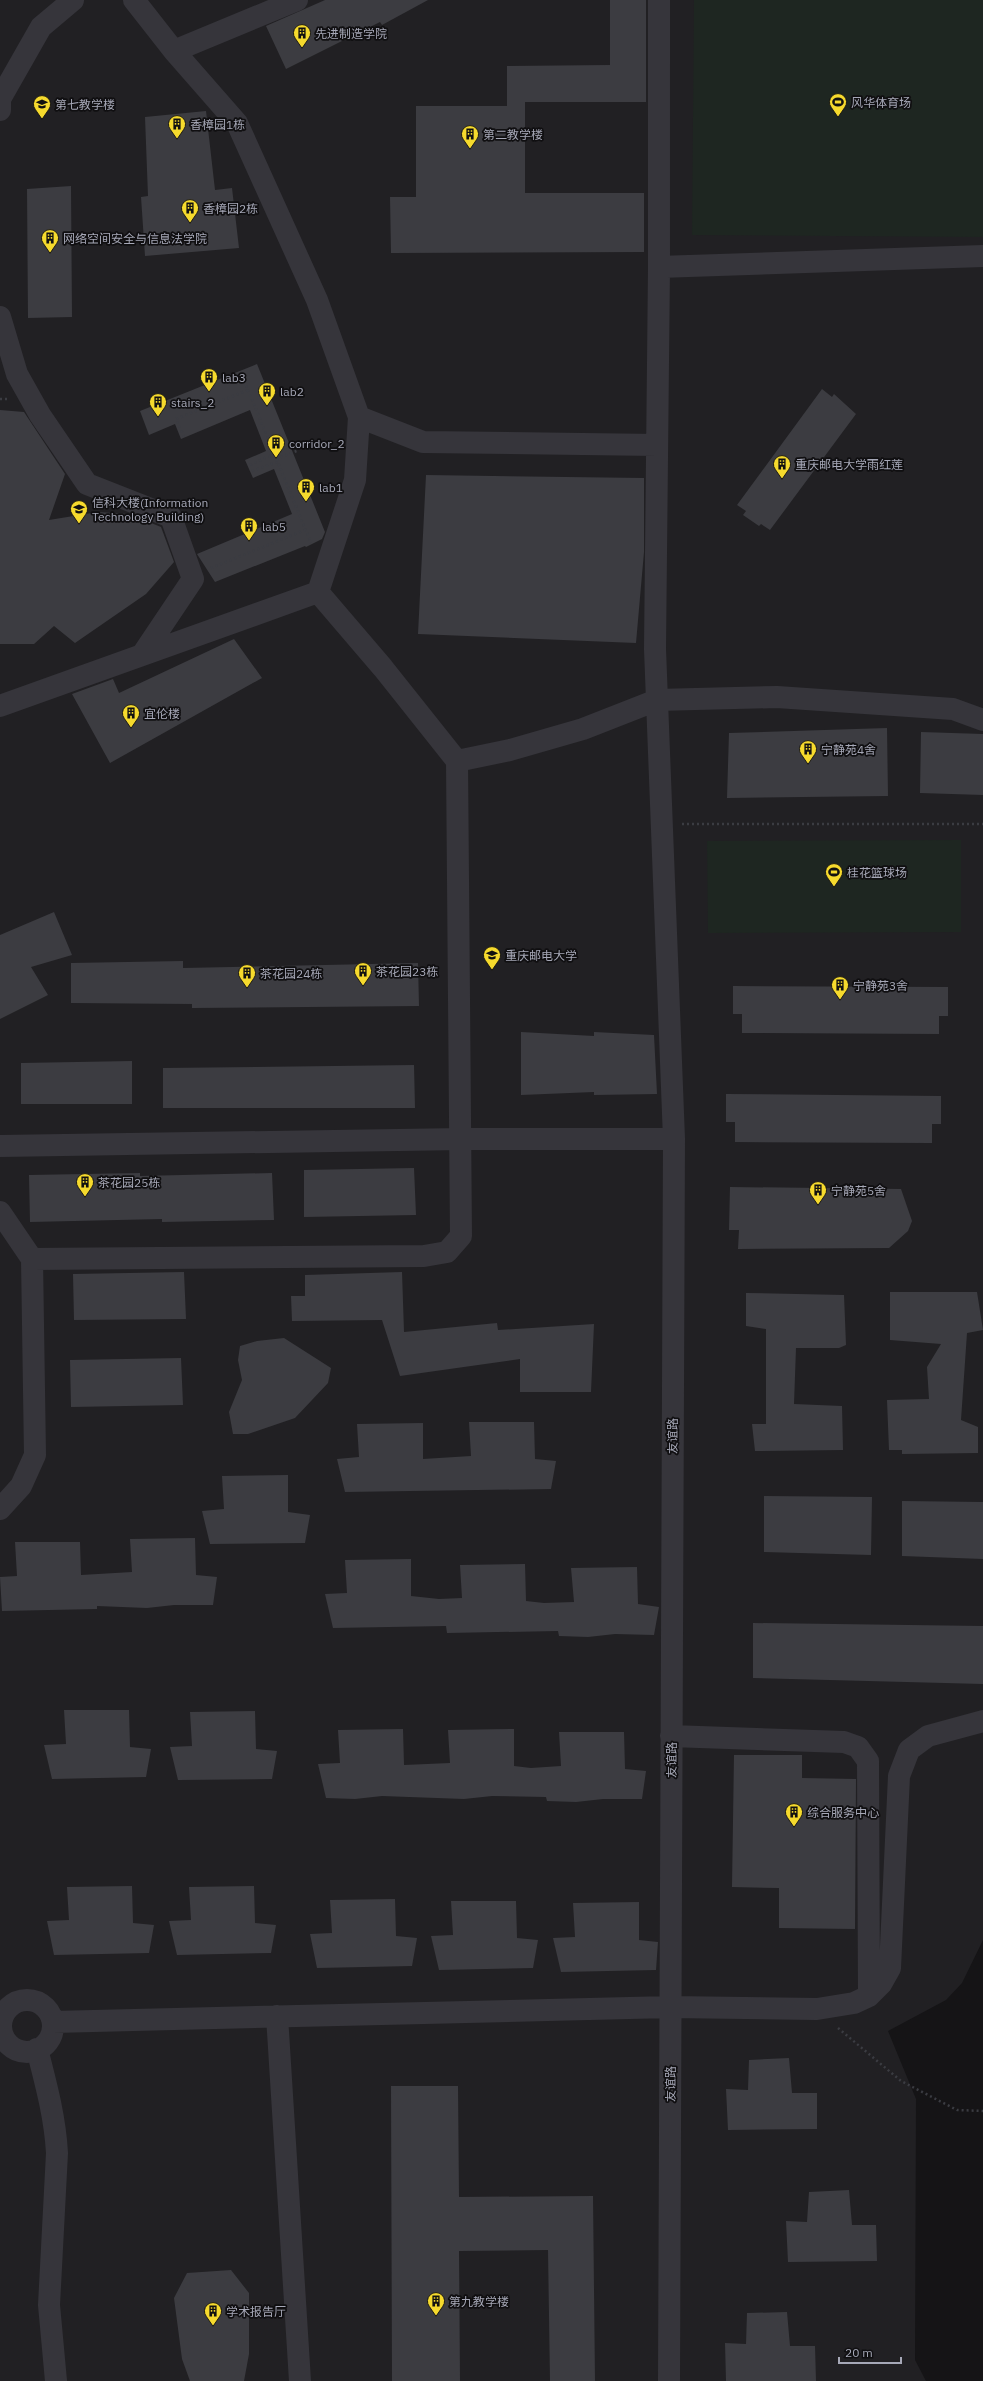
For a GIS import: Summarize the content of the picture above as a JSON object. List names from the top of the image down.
{
  "streets": {
    "street": ["友谊路"]
  },
  "places": {
    "building": [
      "先进制造学院",
      "香樟园1栋",
      "第二教学楼",
      "香樟园2栋",
      "网络空间安全与信息法学院",
      "lab3",
      "lab2",
      "stairs_2",
      "corridor_2",
      "重庆邮电大学雨红莲",
      "lab1",
      "lab5",
      "宜伦楼",
      "宁静苑4舍",
      "茶花园23栋",
      "茶花园24栋",
      "宁静苑3舍",
      "茶花园25栋",
      "宁静苑5舍",
      "综合服务中心",
      "第九教学楼",
      "学术报告厅"
    ],
    "sports": ["风华体育场", "桂花篮球场"],
    "school or university": ["第七教学楼", "信科大楼(Information Technology Building)", "重庆邮电大学"]
  },
  "scale_bar": "20 m"
}
